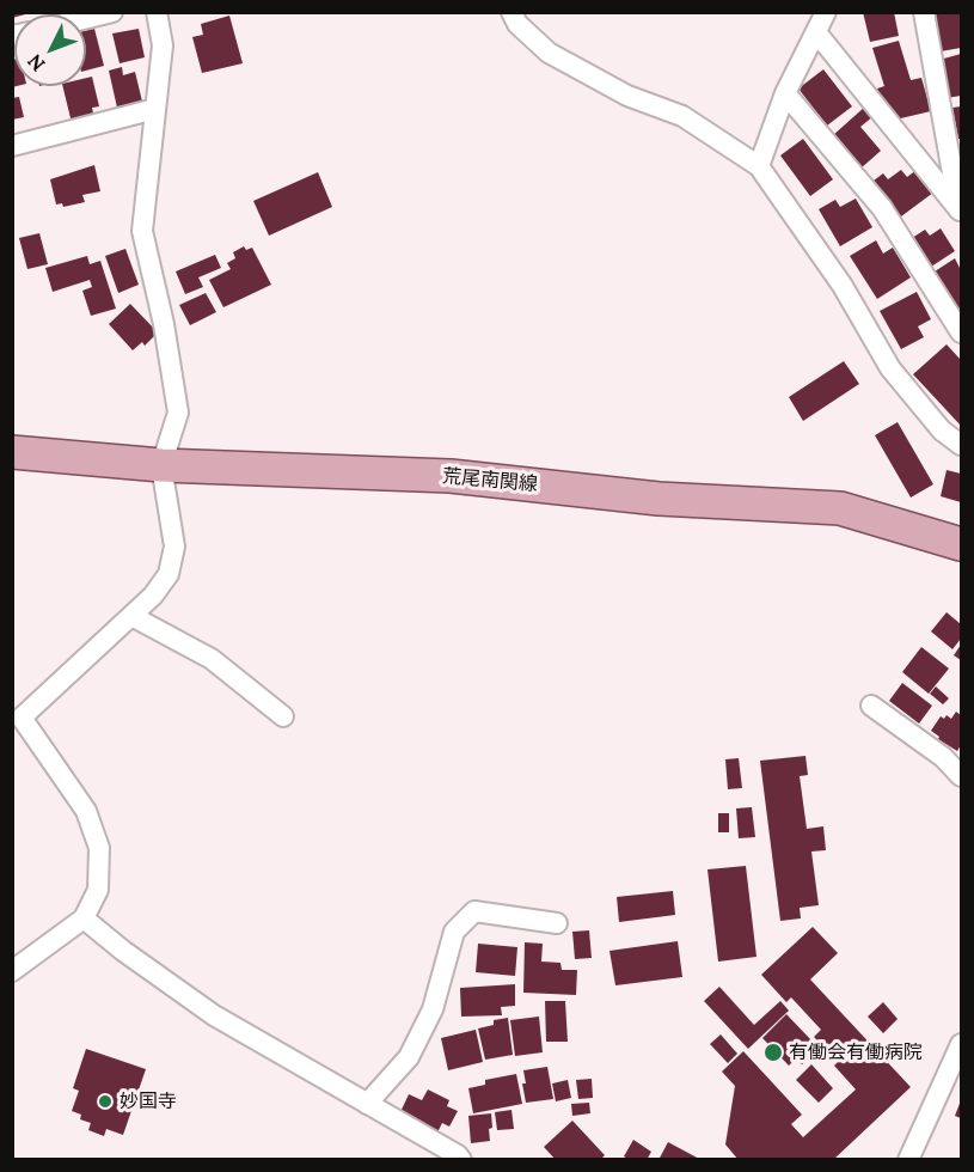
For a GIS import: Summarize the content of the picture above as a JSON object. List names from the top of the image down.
{
  "streets": {
    "main road": ["荒尾南関線"]
  },
  "places": ["有働会有働病院", "妙国寺"],
  "north": "bottom left"
}
